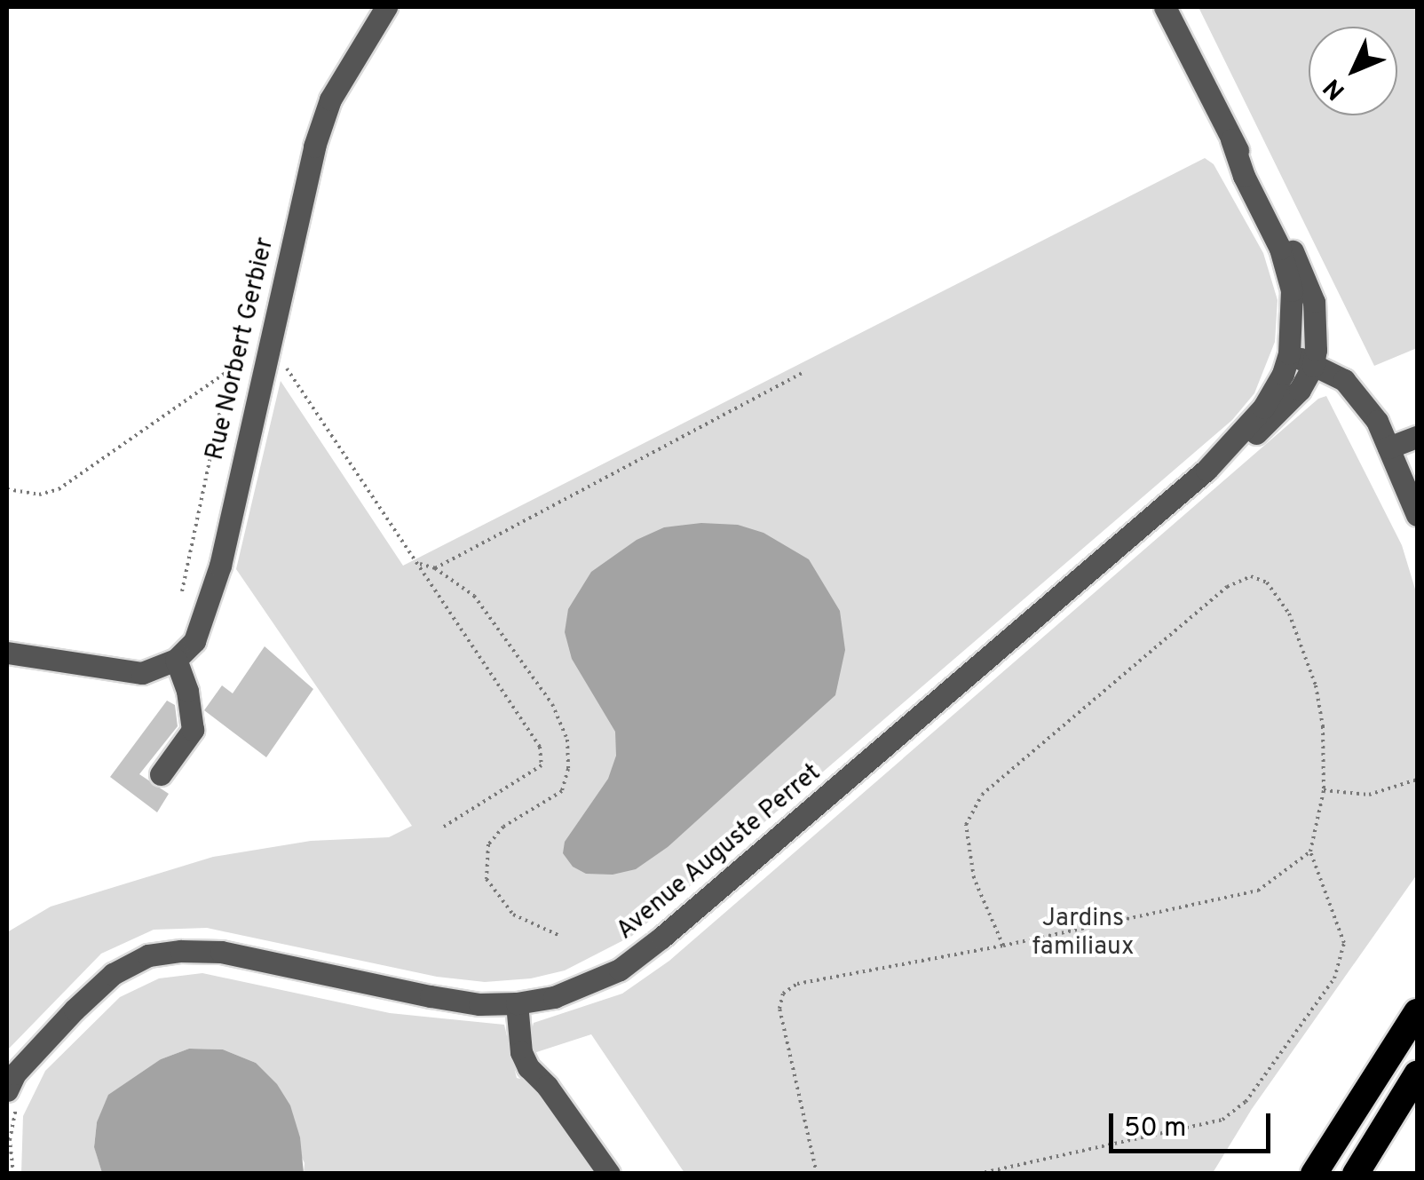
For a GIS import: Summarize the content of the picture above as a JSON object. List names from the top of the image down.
{
  "streets": {
    "street": ["Rue Norbert Gerbier", "Avenue Auguste Perret"]
  },
  "parks": ["Jardins familiaux"],
  "scale_bar": "50 m",
  "north": "bottom left"
}
